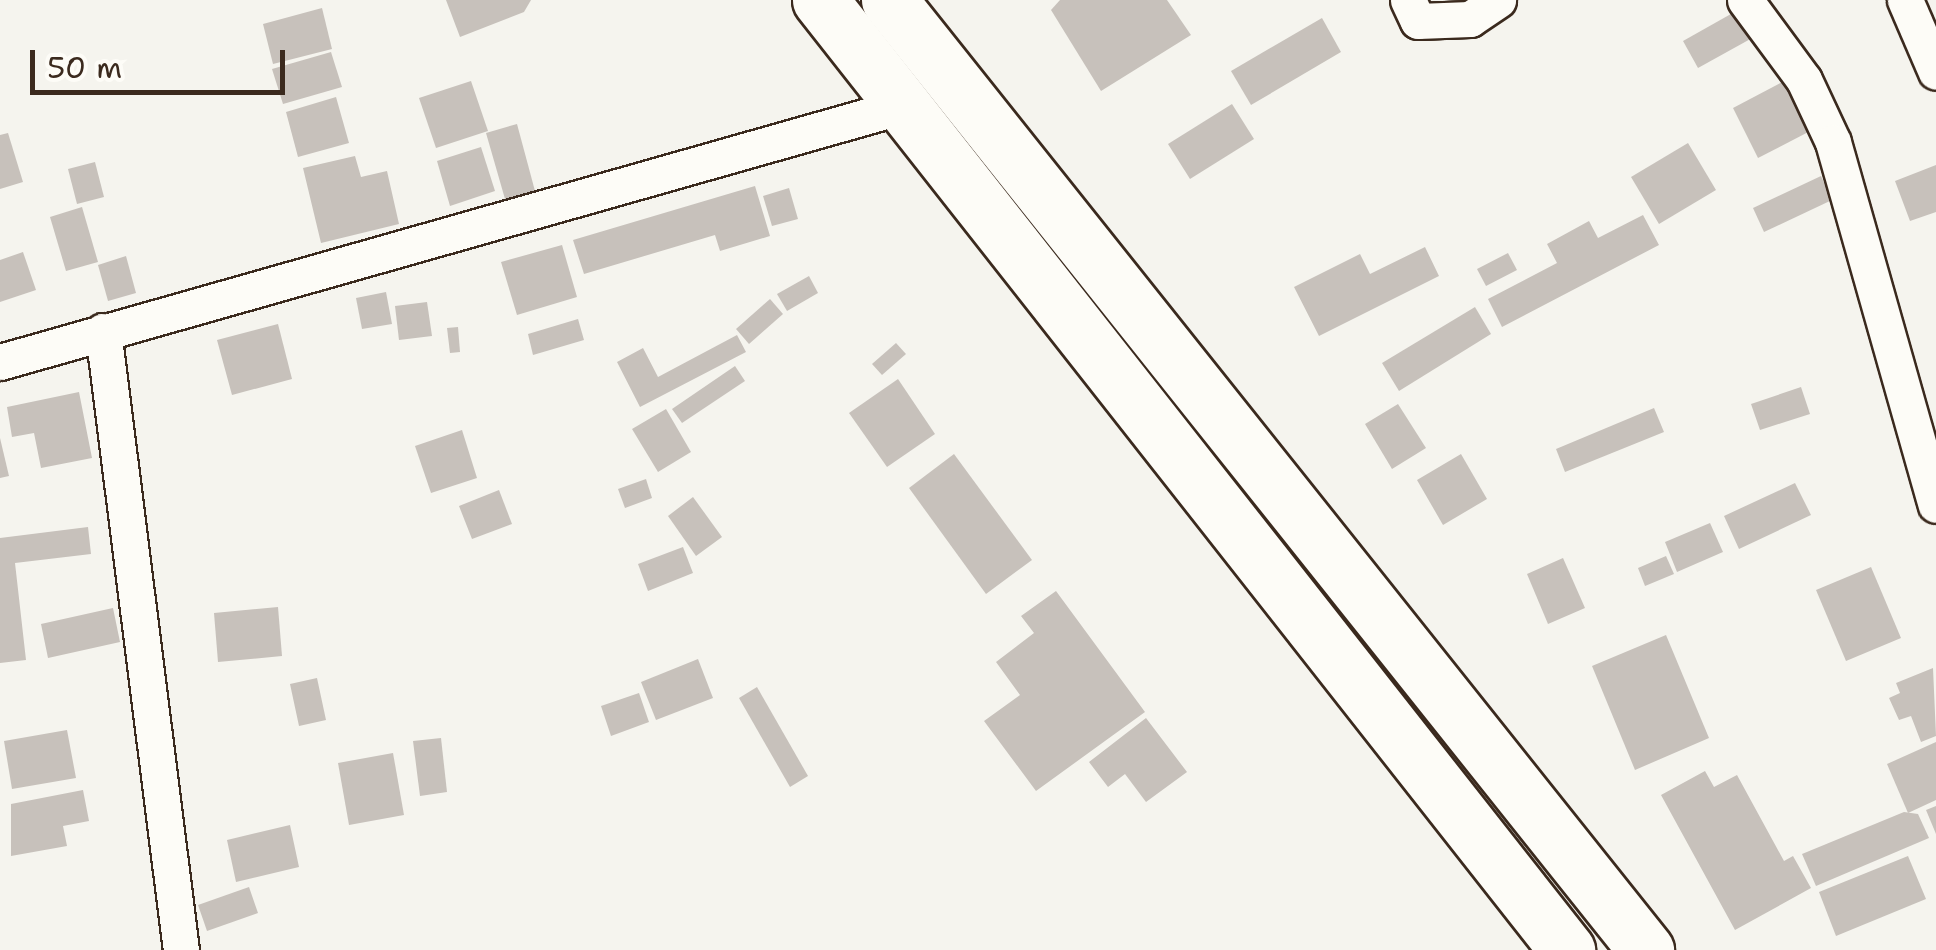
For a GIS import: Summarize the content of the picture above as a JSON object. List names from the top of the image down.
{
  "scale_bar": "50 m"
}
